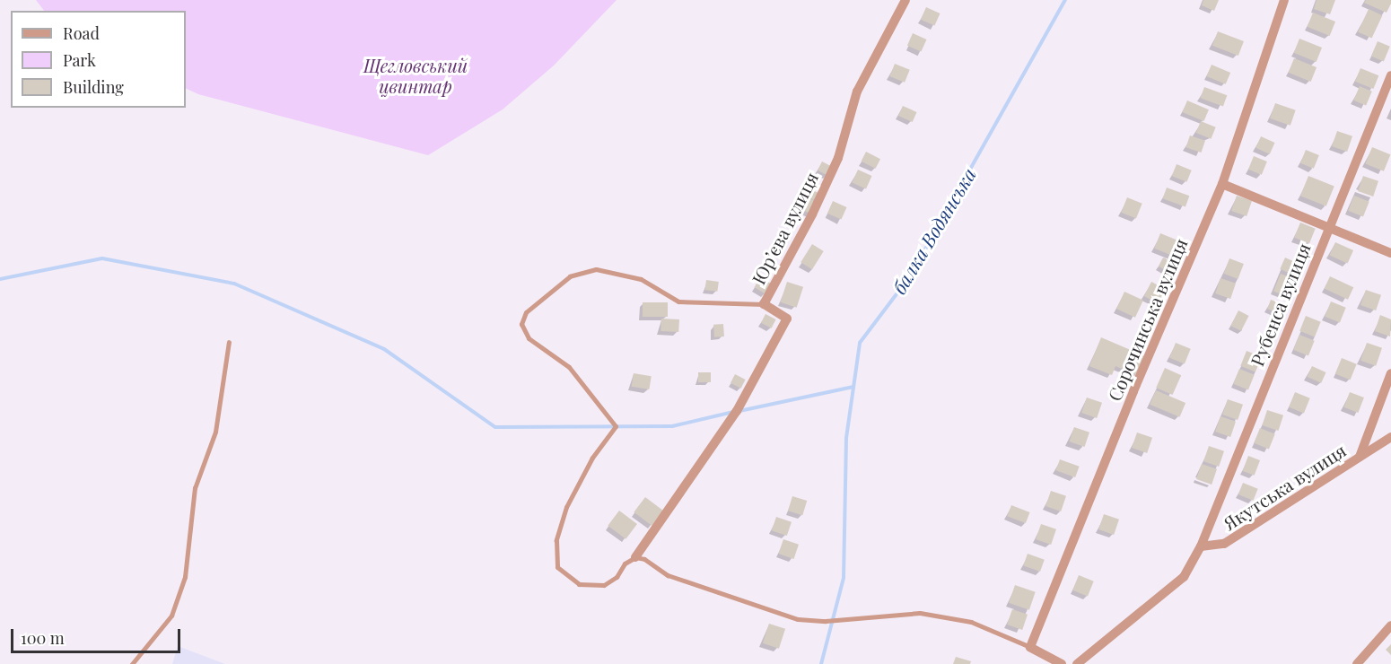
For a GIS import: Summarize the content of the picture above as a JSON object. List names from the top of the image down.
{
  "streets": {
    "street": [
      "Юр’єва вулиця",
      "Рубенса вулиця",
      "Сорочинська вулиця",
      "Якутська вулиця"
    ]
  },
  "crossings": [
    ["Рубенса вулиця", "Якутська вулиця"]
  ],
  "water": ["балка Водянська"],
  "parks": ["Щегловський цвинтар"],
  "legend": ["Road", "Park", "Building"],
  "scale_bar": "100 m"
}
